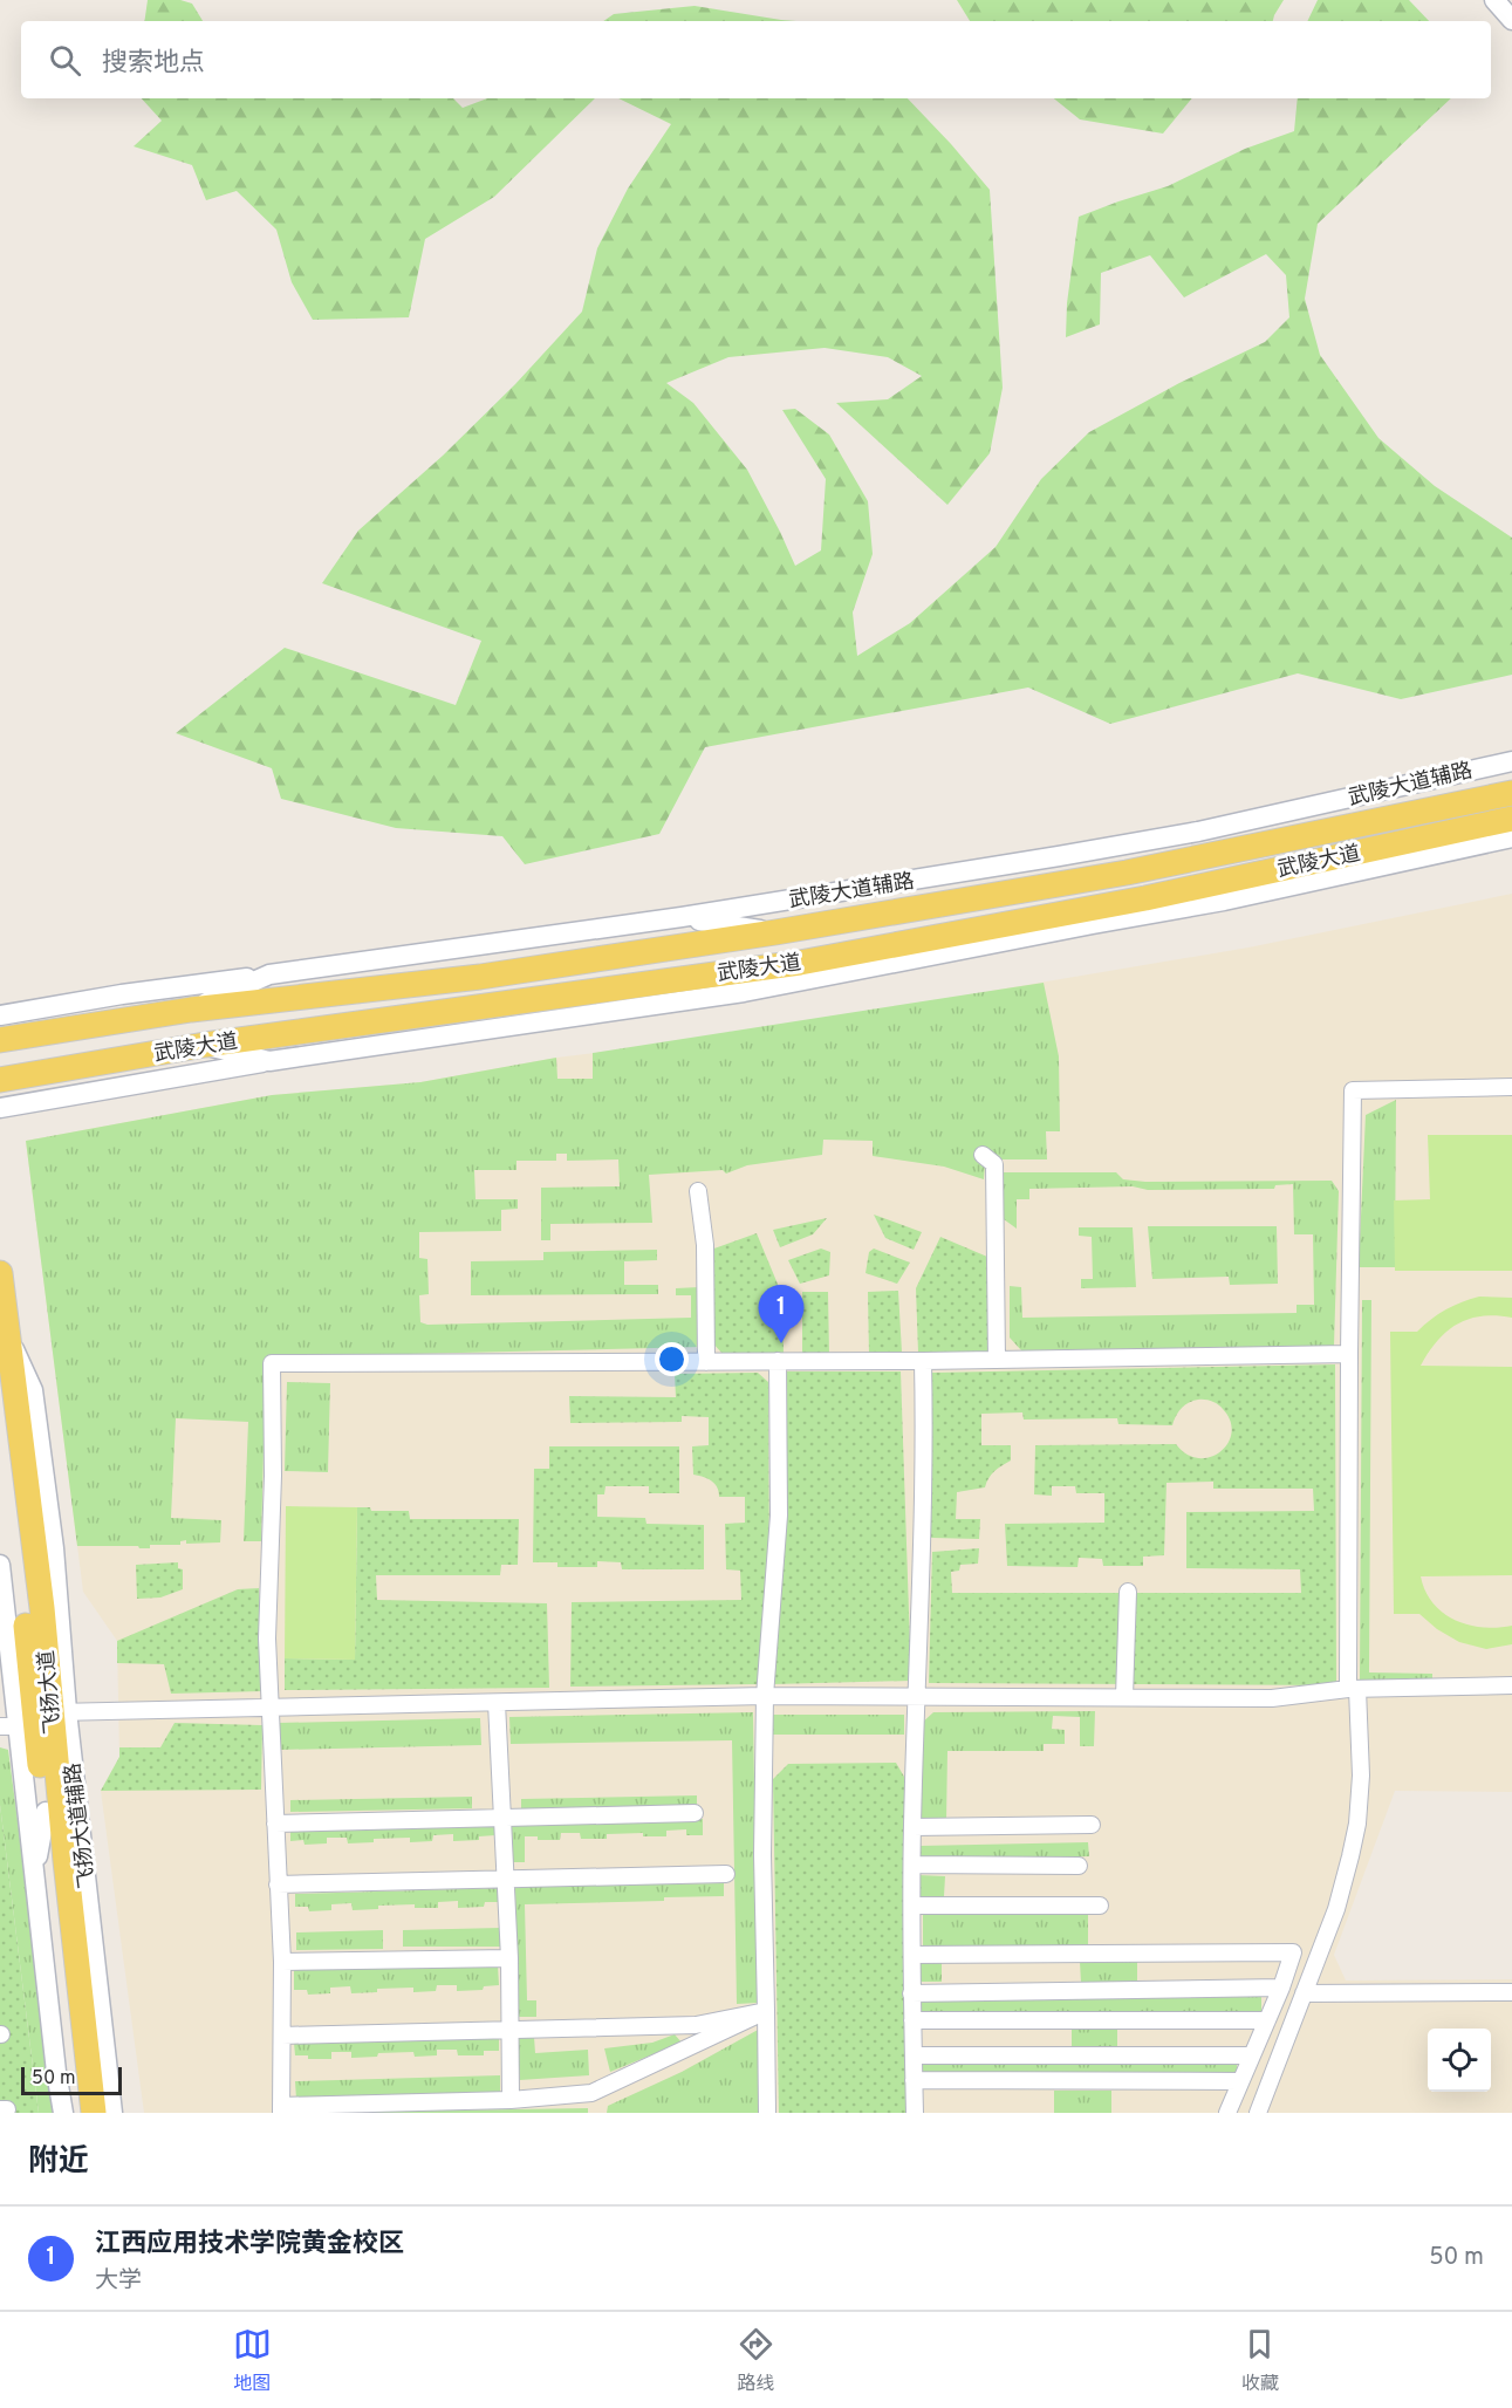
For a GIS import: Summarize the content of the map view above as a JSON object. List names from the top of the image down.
{
  "streets": {
    "main road": ["武陵大道", "飞扬大道"],
    "street": ["武陵大道辅路", "飞扬大道辅路"]
  },
  "crossings": [
    ["武陵大道辅路", "武陵大道"],
    ["飞扬大道", "飞扬大道辅路"]
  ],
  "scale_bar": "50 m",
  "page": {
    "search": "搜索地点",
    "pins": "1",
    "scale": "50 m",
    "heading": "附近",
    "list": [
      {
        "mark": "1",
        "name": "江西应用技术学院黄金校区",
        "note": "大学",
        "value": "50 m"
      }
    ],
    "nav": ["地图", "路线", "收藏"]
  }
}
